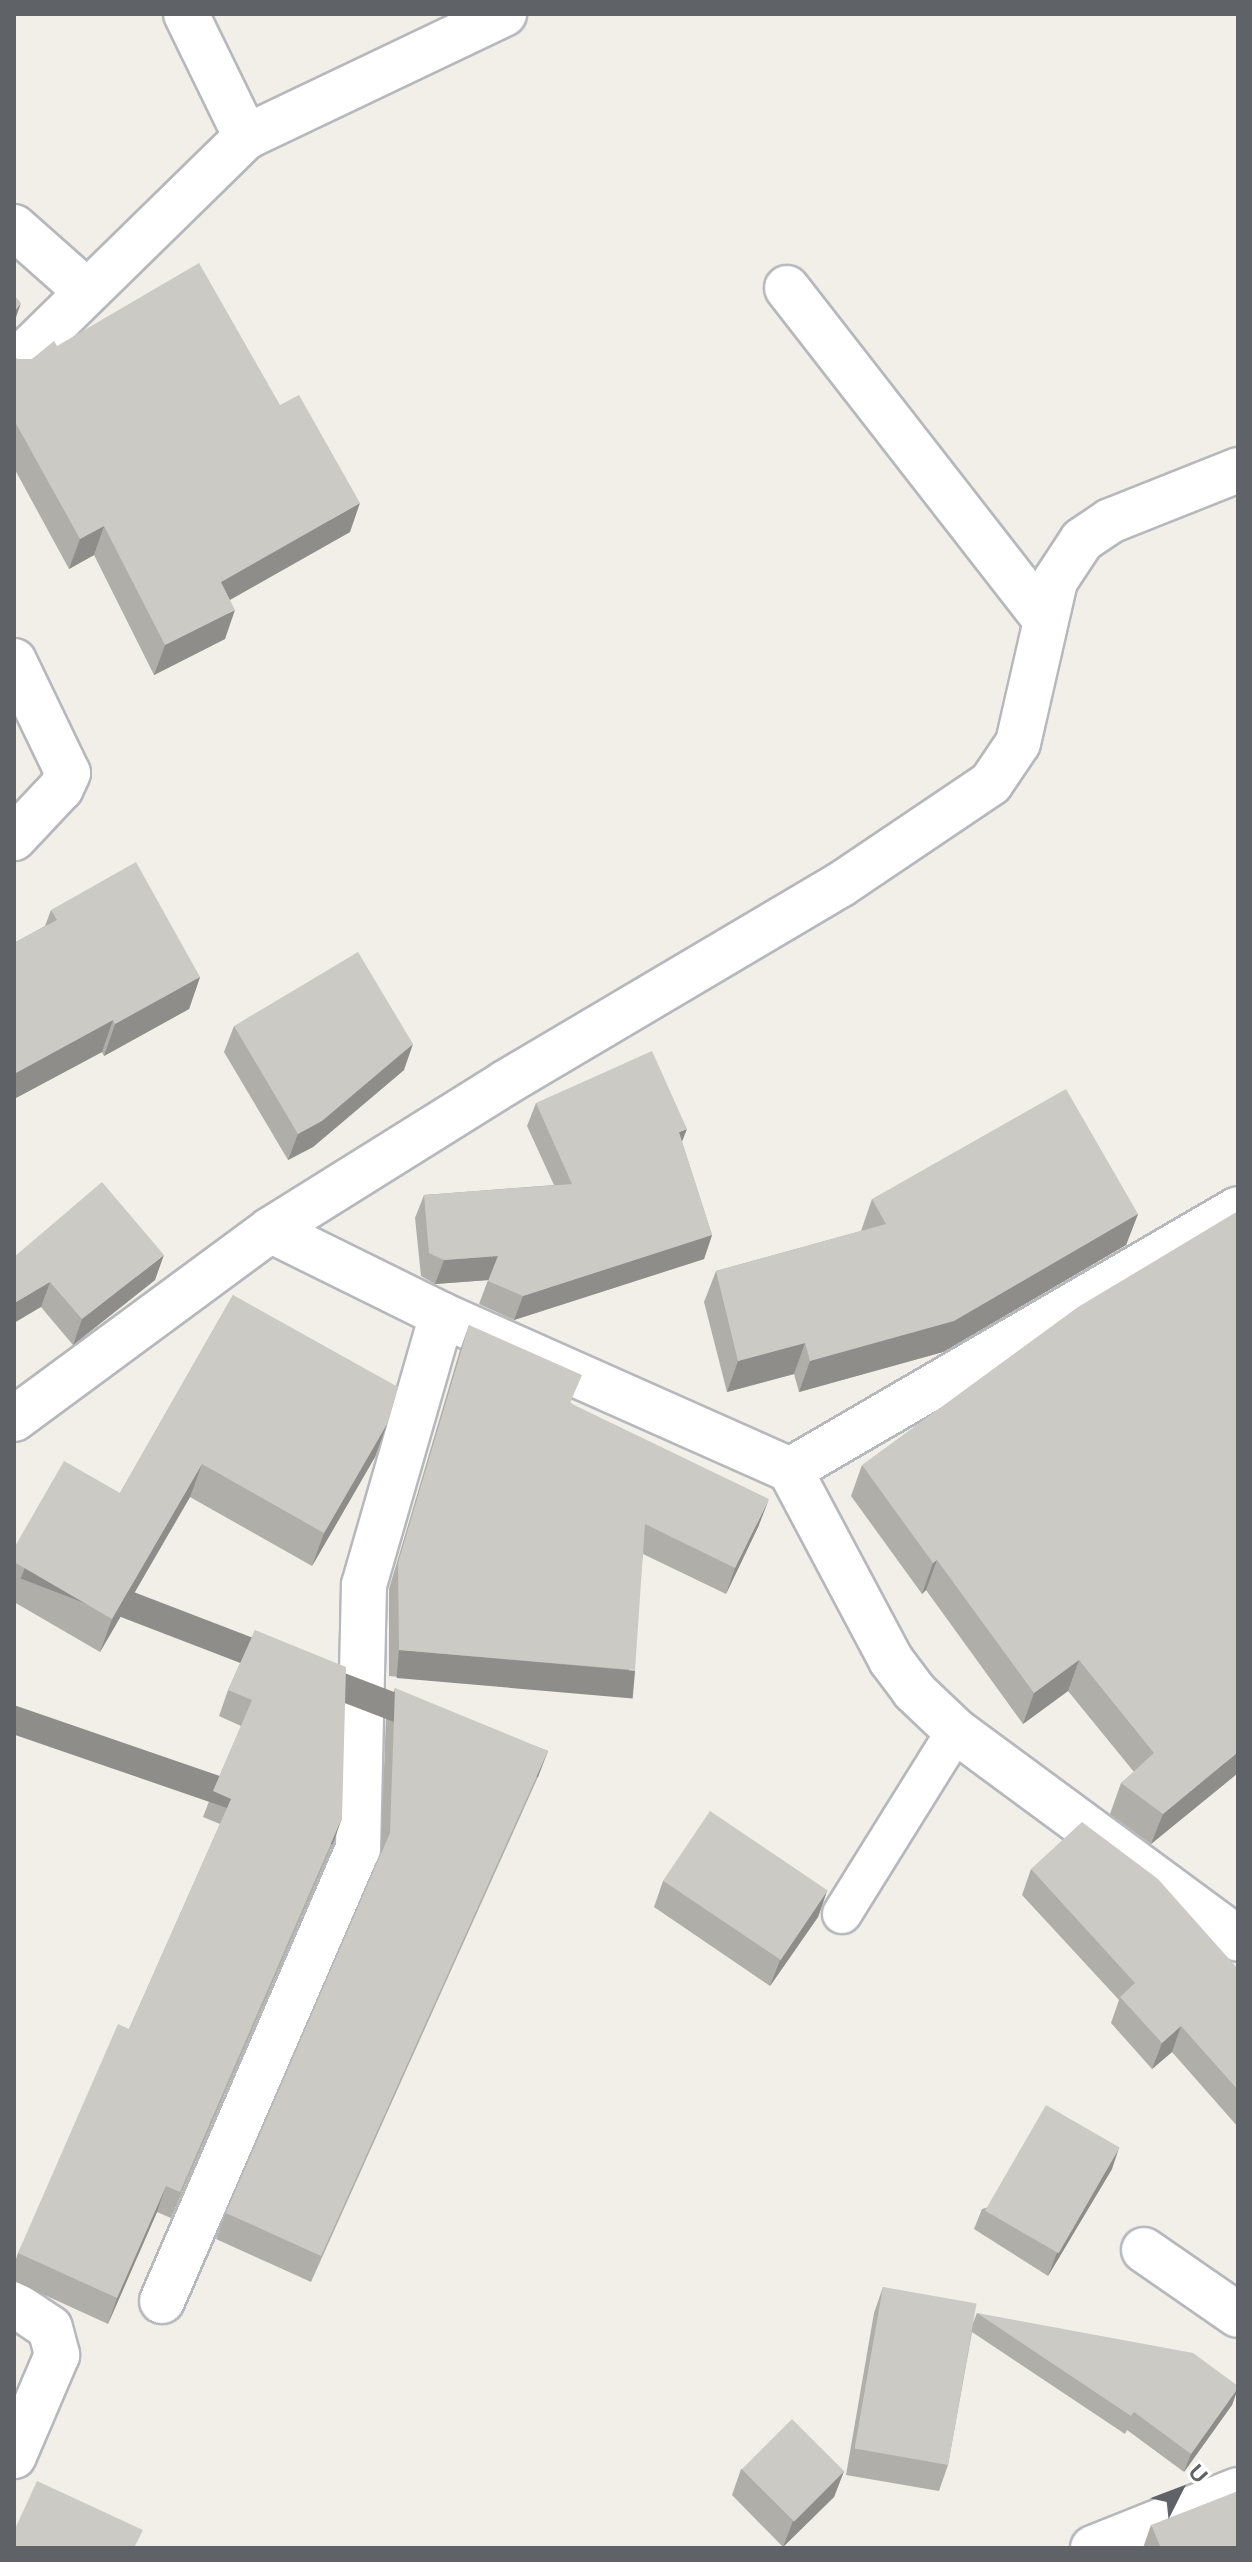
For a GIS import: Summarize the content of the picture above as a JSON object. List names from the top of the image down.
{
  "north": "top right"
}
